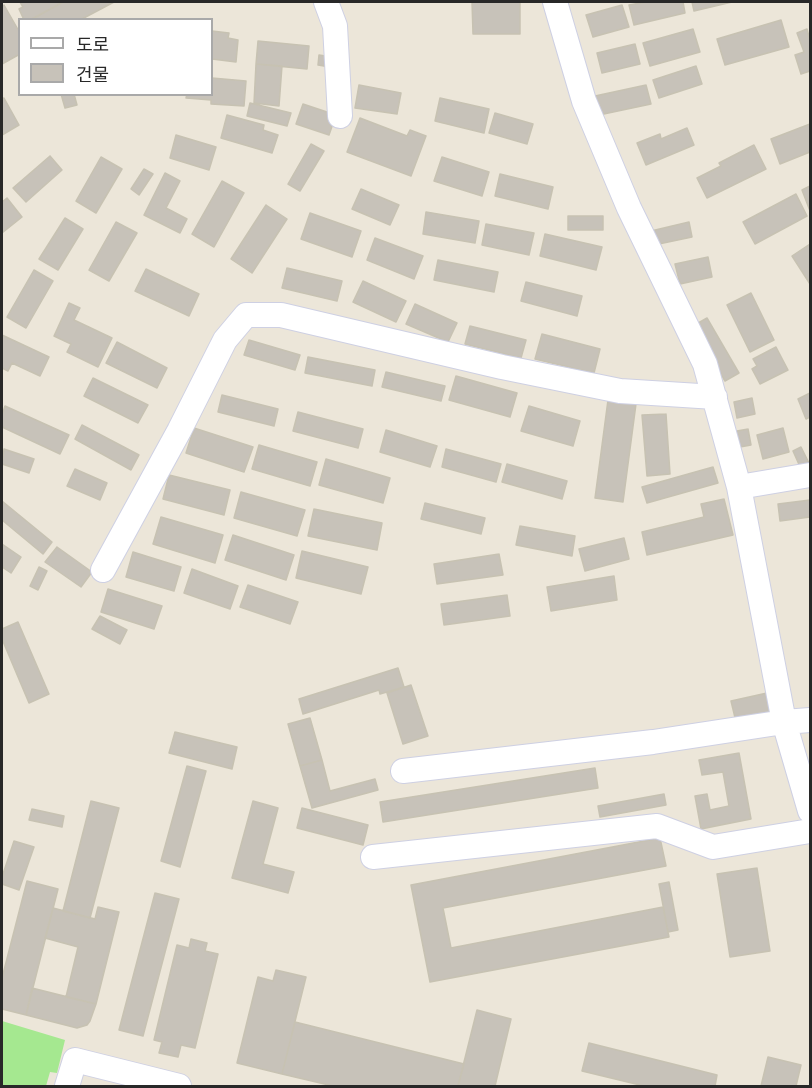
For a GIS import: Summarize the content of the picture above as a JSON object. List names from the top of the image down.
{
  "legend": ["도로", "건물"]
}
